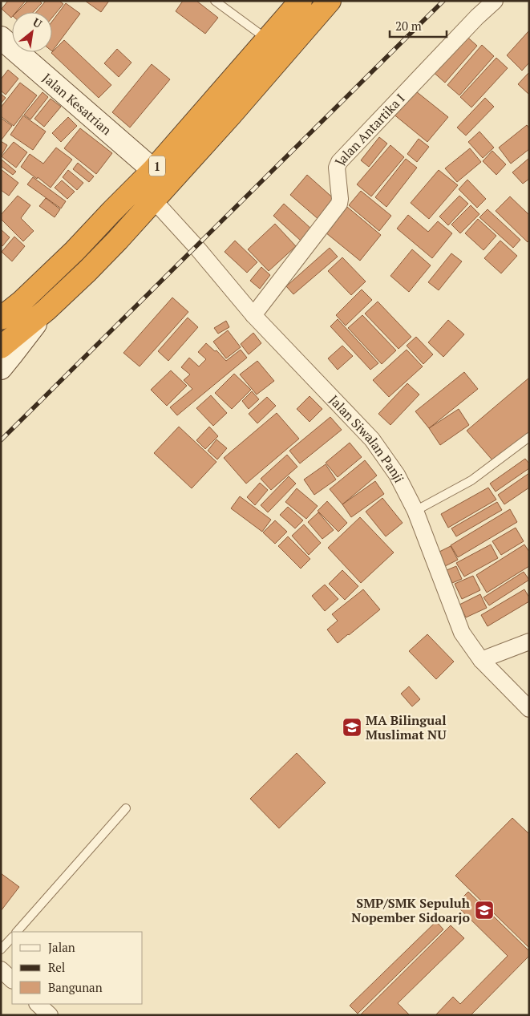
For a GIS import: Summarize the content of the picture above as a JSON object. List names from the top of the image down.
{
  "streets": {
    "highway": ["1"],
    "street": ["Jalan Kesatrian", "Jalan Antartika I", "Jalan Siwalan Panji"]
  },
  "crossings": [
    ["Jalan Kesatrian", "1"],
    ["Jalan Antartika I", "Jalan Siwalan Panji"],
    ["1", "Jalan Siwalan Panji"]
  ],
  "places": {
    "school or university": ["MA Bilingual Muslimat NU", "SMP/SMK Sepuluh Nopember Sidoarjo"]
  },
  "legend": ["Jalan", "Rel", "Bangunan"],
  "scale_bar": "20 m",
  "north": "top right"
}
